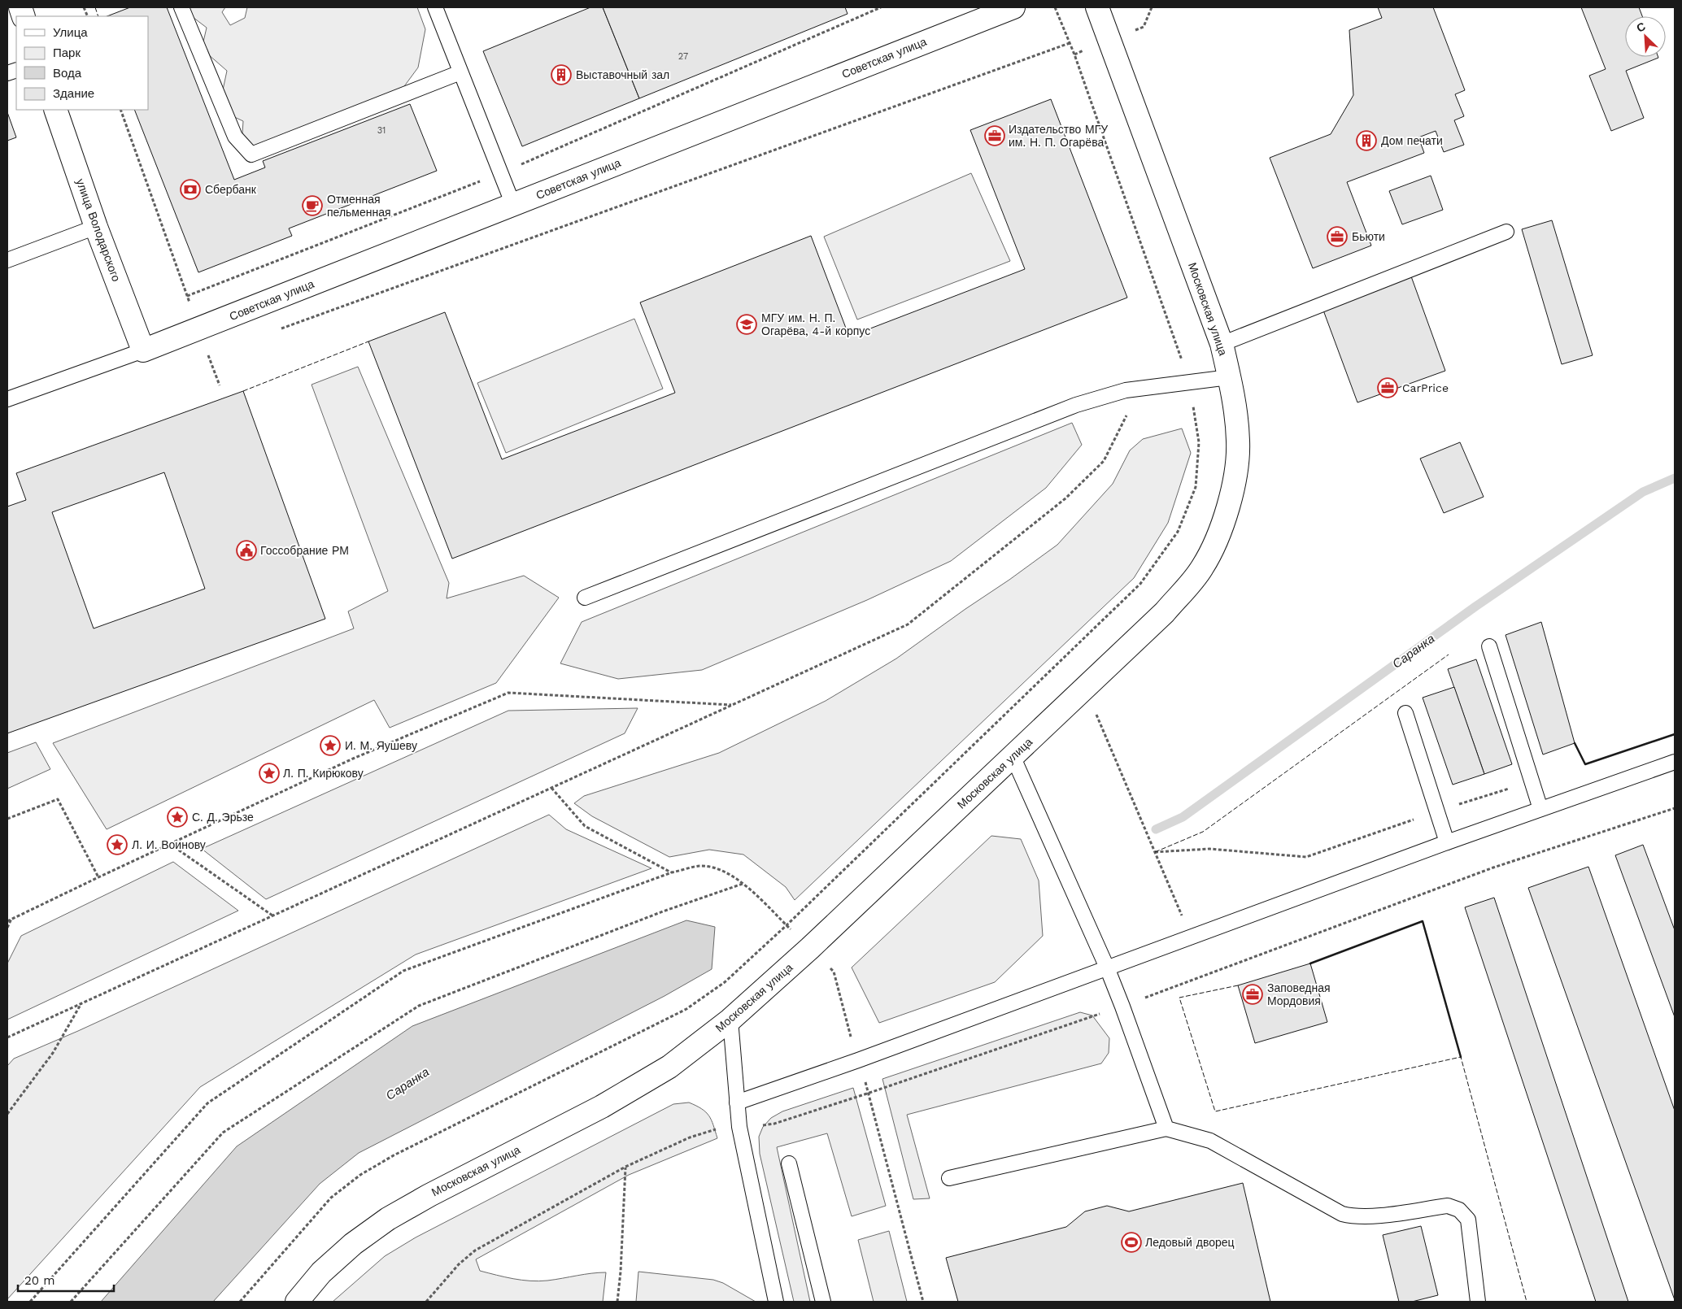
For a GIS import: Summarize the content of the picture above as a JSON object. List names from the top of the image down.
{
  "streets": {
    "street": ["Советская улица", "улица Володарского", "Московская улица"]
  },
  "crossings": [
    ["Советская улица", "улица Володарского"]
  ],
  "water": ["Саранка"],
  "places": {
    "building": ["Выставочный зал", "Дом печати"],
    "office": [
      "Издательство МГУ им. Н. П. Огарёва",
      "Бьюти",
      "CarPrice",
      "Заповедная Мордовия"
    ],
    "bank": ["Сбербанк"],
    "cafe": ["Отменная пельменная"],
    "school or university": ["МГУ им. Н. П. Огарёва, 4-й корпус"],
    "public building": ["Госсобрание РМ"],
    "place": [
      "И. М. Яушеву",
      "Л. П. Кирюкову",
      "С. Д. Эрьзе",
      "Л. И. Воинову"
    ],
    "sports": ["Ледовый дворец"]
  },
  "house_numbers": ["27", "31"],
  "legend": [
    "Улица",
    "Парк",
    "Вода",
    "Здание"
  ],
  "scale_bar": "20 m",
  "north": "top left"
}
